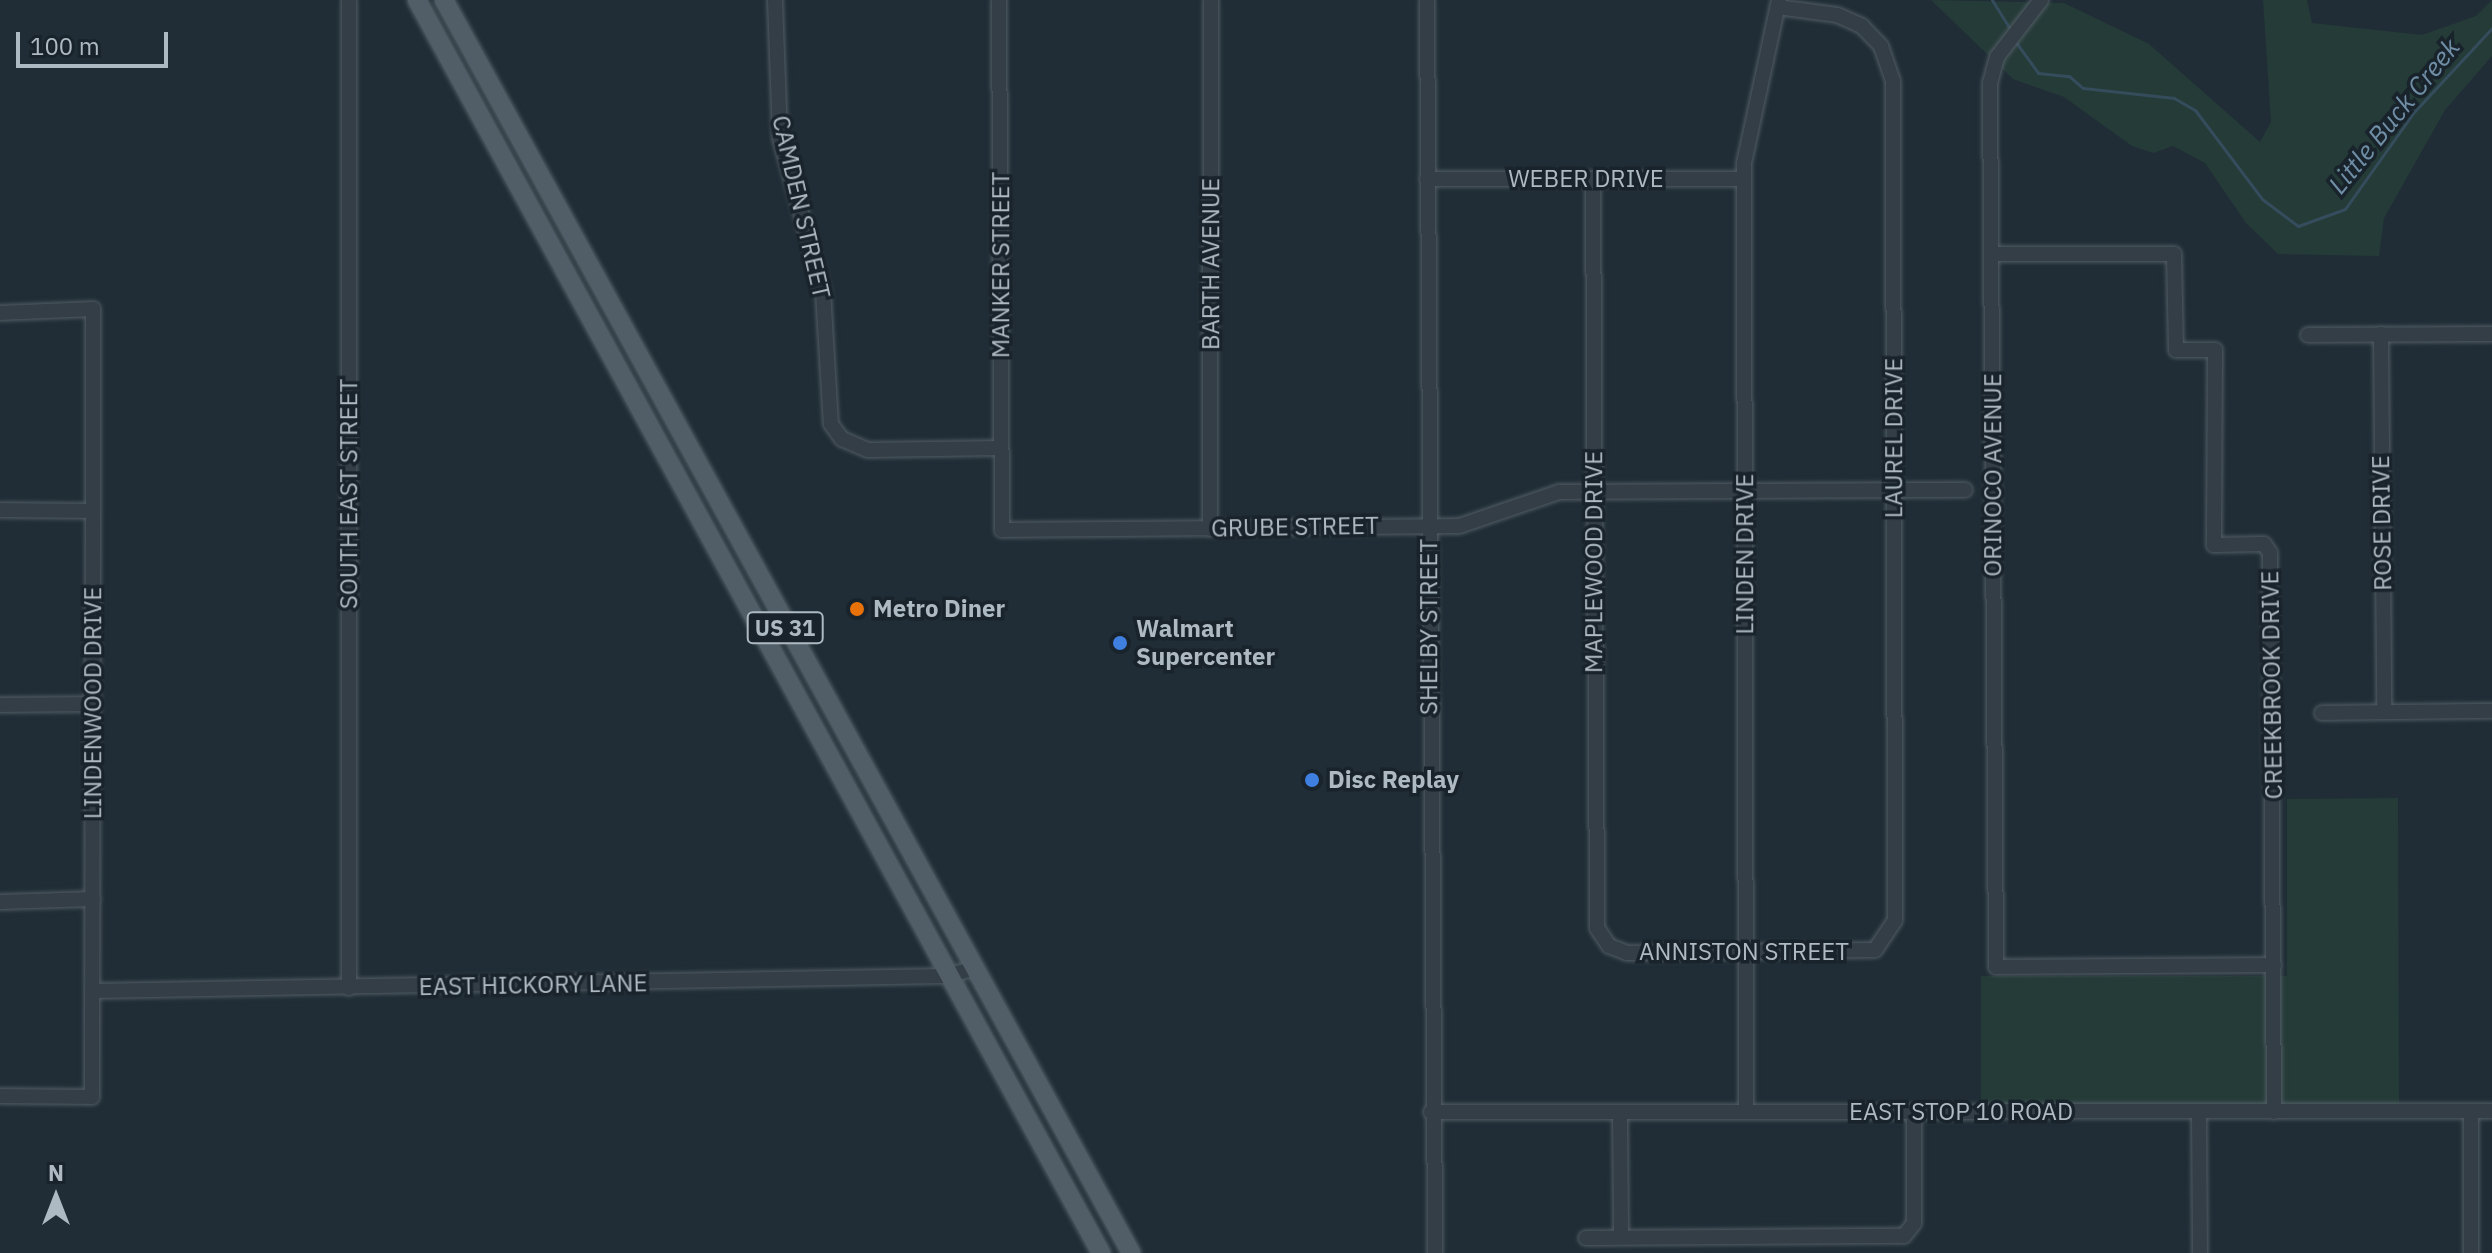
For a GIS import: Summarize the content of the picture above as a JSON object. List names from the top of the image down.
{
  "streets": {
    "main road": ["US 31"],
    "street": [
      "WEBER DRIVE",
      "CAMDEN STREET",
      "BARTH AVENUE",
      "MANKER STREET",
      "LAUREL DRIVE",
      "ORINOCO AVENUE",
      "SOUTH EAST STREET",
      "ROSE DRIVE",
      "GRUBE STREET",
      "LINDEN DRIVE",
      "MAPLEWOOD DRIVE",
      "SHELBY STREET",
      "CREEKBROOK DRIVE",
      "LINDENWOOD DRIVE",
      "ANNISTON STREET",
      "EAST HICKORY LANE",
      "EAST STOP 10 ROAD"
    ]
  },
  "crossings": [
    ["WEBER DRIVE", "LINDEN DRIVE"],
    ["WEBER DRIVE", "MAPLEWOOD DRIVE"],
    ["WEBER DRIVE", "SHELBY STREET"],
    ["CAMDEN STREET", "MANKER STREET"],
    ["BARTH AVENUE", "GRUBE STREET"],
    ["MANKER STREET", "GRUBE STREET"],
    ["LAUREL DRIVE", "GRUBE STREET"],
    ["LAUREL DRIVE", "LINDEN DRIVE"],
    ["LAUREL DRIVE", "ANNISTON STREET"],
    ["ORINOCO AVENUE", "CREEKBROOK DRIVE"],
    ["SOUTH EAST STREET", "EAST HICKORY LANE"],
    ["GRUBE STREET", "LINDEN DRIVE"],
    ["GRUBE STREET", "MAPLEWOOD DRIVE"],
    ["GRUBE STREET", "SHELBY STREET"],
    ["LINDEN DRIVE", "ANNISTON STREET"],
    ["LINDEN DRIVE", "EAST STOP 10 ROAD"],
    ["MAPLEWOOD DRIVE", "ANNISTON STREET"],
    ["SHELBY STREET", "EAST STOP 10 ROAD"],
    ["US 31", "EAST HICKORY LANE"],
    ["CREEKBROOK DRIVE", "EAST STOP 10 ROAD"],
    ["LINDENWOOD DRIVE", "EAST HICKORY LANE"]
  ],
  "water": ["Little Buck Creek"],
  "places": ["Metro Diner", "Walmart Supercenter", "Disc Replay"],
  "scale_bar": "100 m",
  "north": "top"
}
